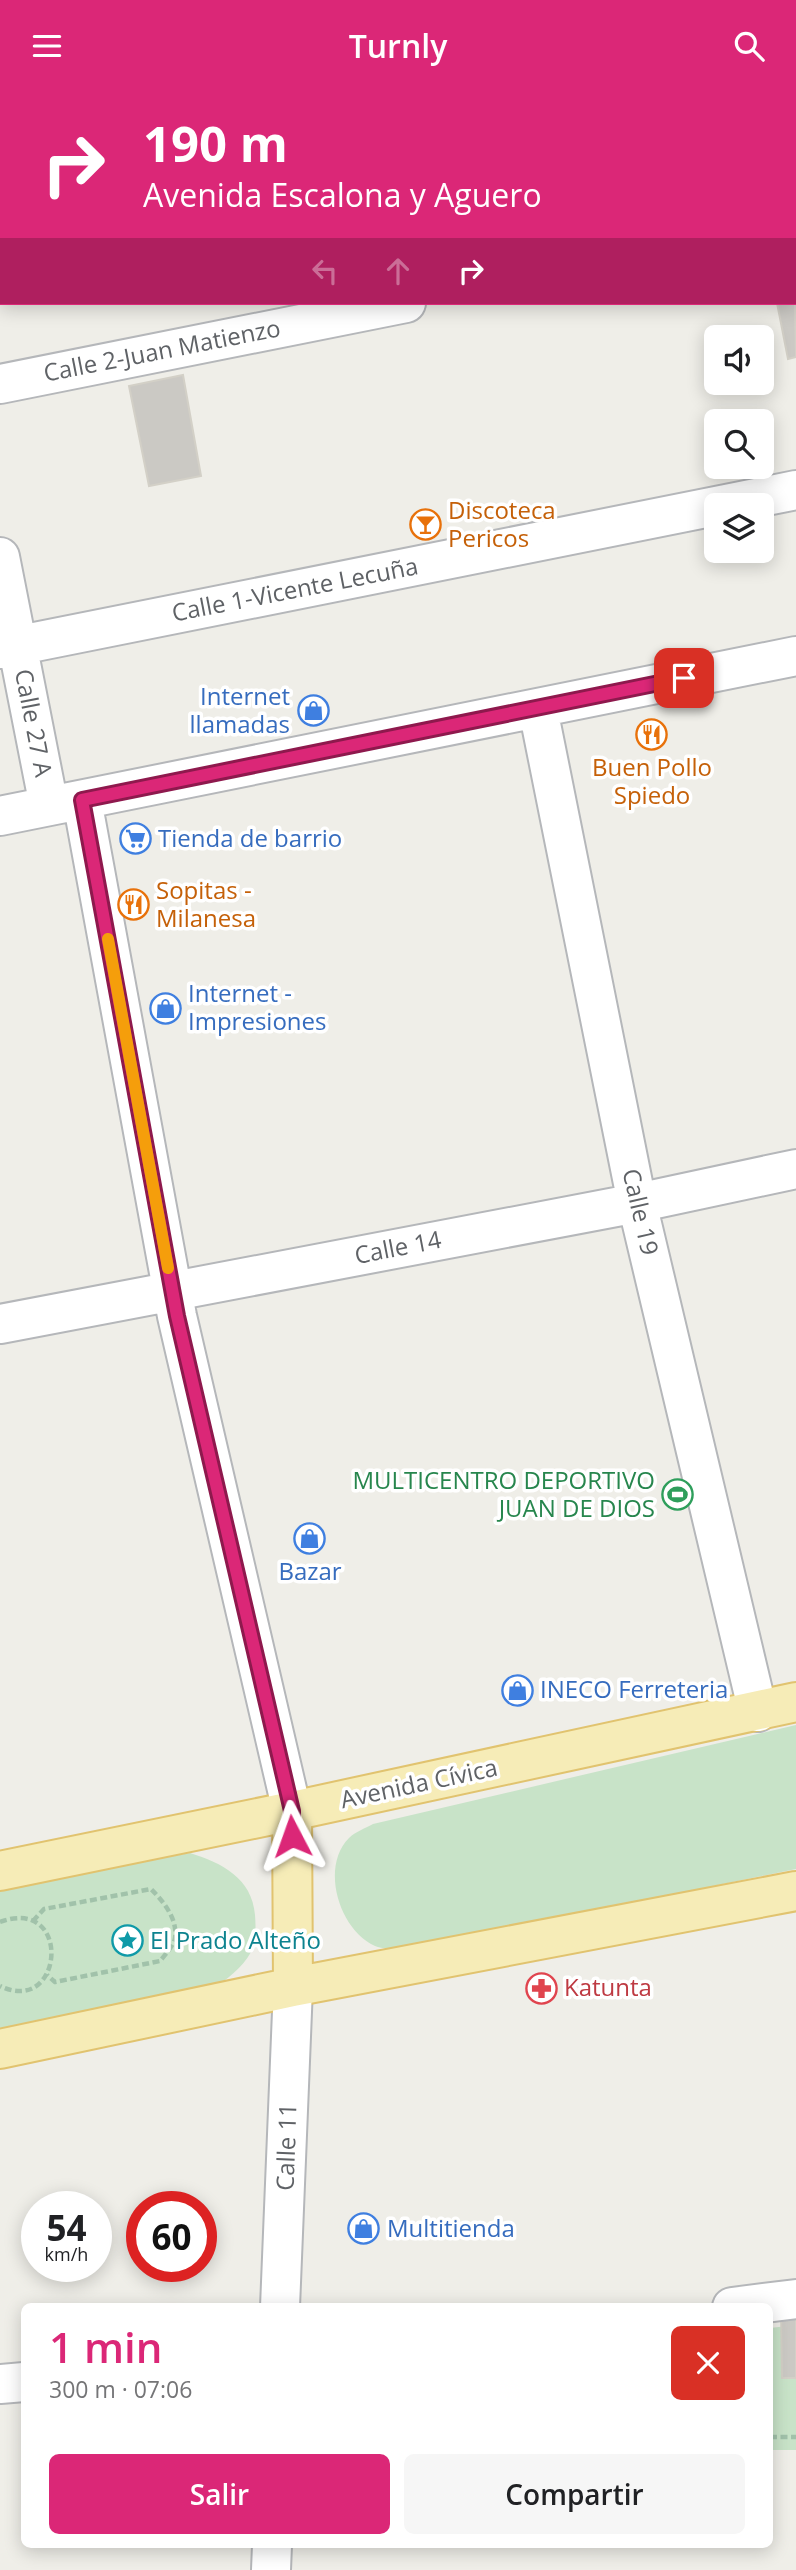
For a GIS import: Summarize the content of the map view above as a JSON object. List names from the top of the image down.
{
  "streets": {
    "main road": ["Avenida Cívica"],
    "street": [
      "Calle 2-Juan Matienzo",
      "Calle 1-Vicente Lecuña",
      "Calle 27 A",
      "Calle 19",
      "Calle 14",
      "Calle 11"
    ]
  },
  "crossings": [
    ["Calle 1-Vicente Lecuña", "Calle 27 A"],
    ["Calle 27 A", "Calle 14"],
    ["Calle 27 A", "Avenida Cívica"],
    ["Calle 19", "Calle 14"],
    ["Calle 19", "Avenida Cívica"]
  ],
  "places": {
    "bar": ["Discoteca Pericos"],
    "shop": [
      "Internet llamadas",
      "Internet - Impresiones",
      "Bazar",
      "INECO Ferreteria",
      "Multitienda"
    ],
    "restaurant": ["Buen Pollo Spiedo", "Sopitas - Milanesa"],
    "supermarket": ["Tienda de barrio"],
    "sports": ["MULTICENTRO DEPORTIVO JUAN DE DIOS"],
    "place": ["El Prado Alteño"],
    "pharmacy": ["Katunta"]
  },
  "page": {
    "header": "Turnly",
    "turn": ["190 m", "Avenida Escalona y Aguero"],
    "speed": "54 km/h",
    "limit": "60",
    "heading": ["1 min", "300 m · 07:06"],
    "buttons": ["Salir", "Compartir"]
  }
}
